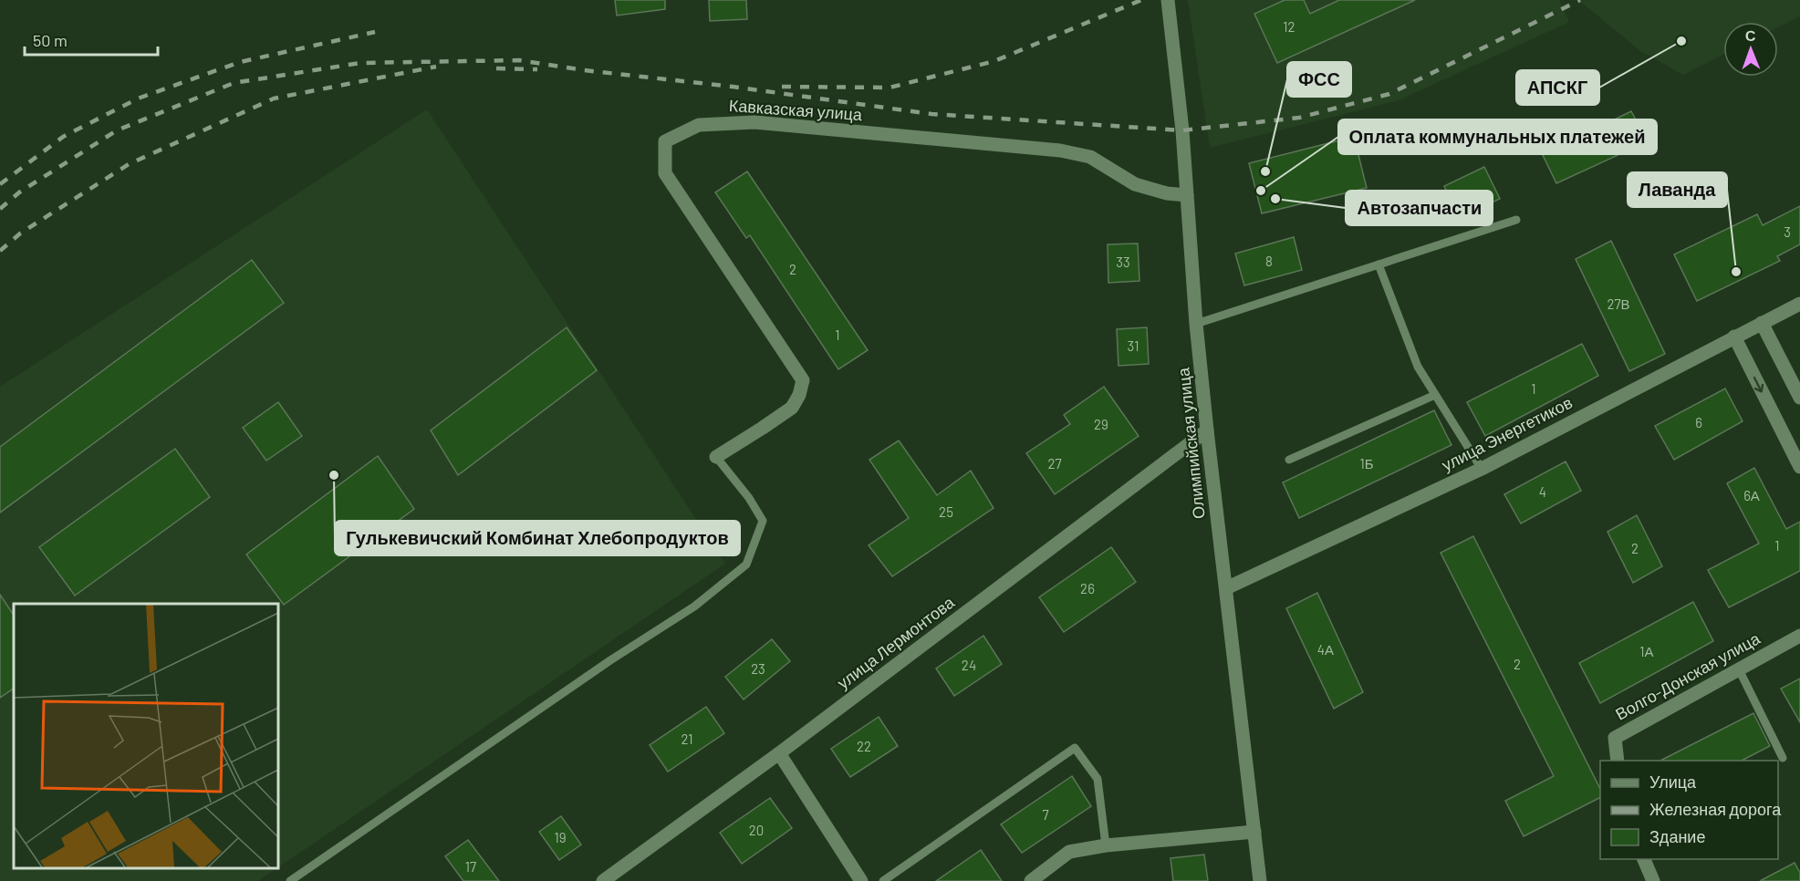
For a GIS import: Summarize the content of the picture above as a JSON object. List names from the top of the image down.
{
  "streets": {
    "street": [
      "Кавказская улица",
      "улица Энергетиков",
      "Олимпийская улица",
      "улица Лермонтова",
      "Волго-Донская улица"
    ]
  },
  "crossings": [
    ["Кавказская улица", "Олимпийская улица"],
    ["улица Энергетиков", "Олимпийская улица"],
    ["Олимпийская улица", "улица Лермонтова"]
  ],
  "places": [
    "АПСКГ",
    "ФСС",
    "Оплата коммунальных платежей",
    "Автозапчасти",
    "Лаванда",
    "Гулькевичский Комбинат Хлебопродуктов"
  ],
  "house_numbers": [
    "12",
    "3",
    "8",
    "33",
    "2",
    "27В",
    "1",
    "31",
    "1",
    "6",
    "29",
    "27",
    "1Б",
    "4",
    "6А",
    "25",
    "1",
    "2",
    "26",
    "4А",
    "1А",
    "2",
    "24",
    "23",
    "21",
    "22",
    "7",
    "20",
    "19",
    "17"
  ],
  "legend": ["Улица", "Железная дорога", "Здание"],
  "scale_bar": "50 m",
  "north": "top"
}
